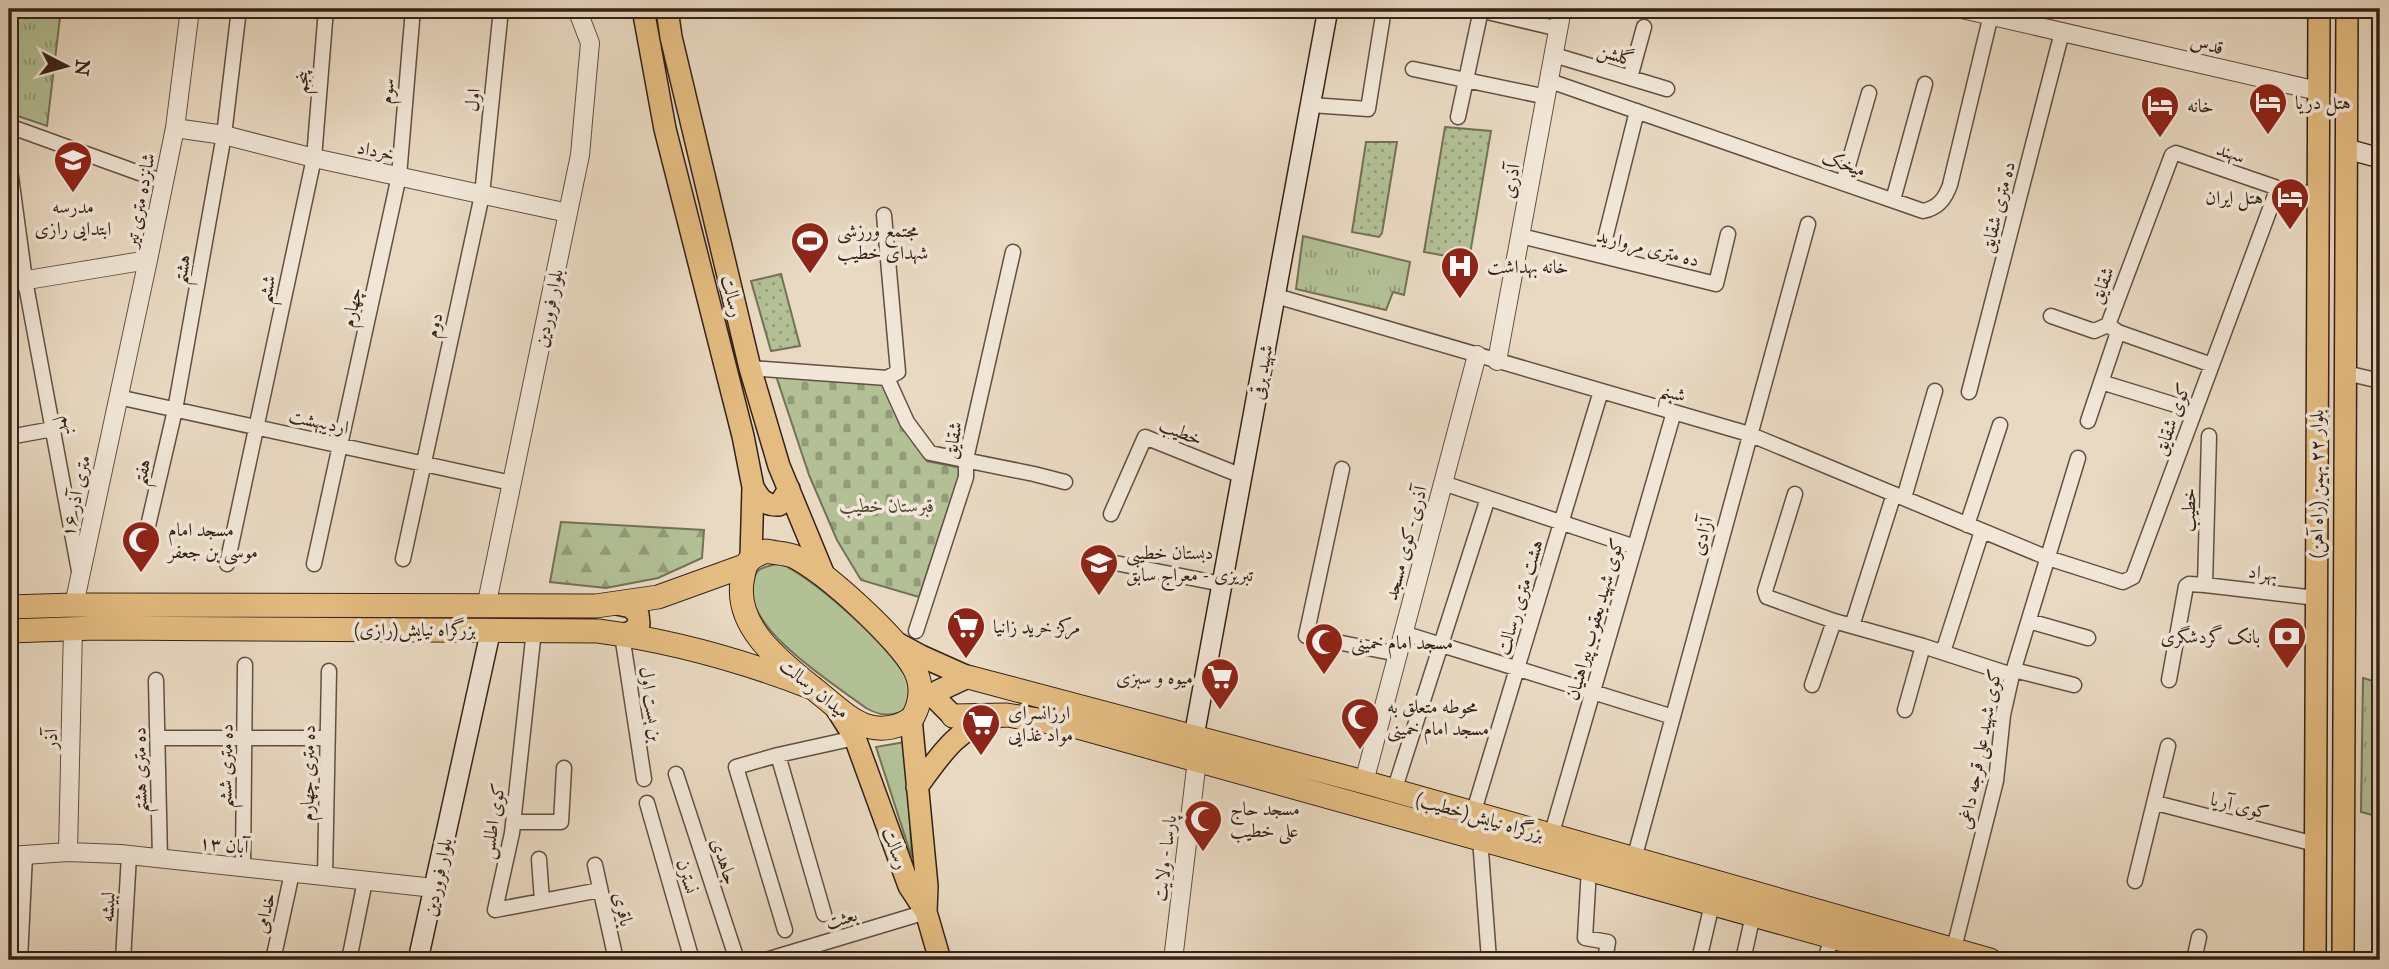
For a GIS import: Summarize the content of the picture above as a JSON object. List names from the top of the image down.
{
  "streets": {
    "highway": ["بزرگراه نیایش(رازی)", "میدان رسالت", "بزرگراه نیایش(خطیب)"],
    "main road": [
      "رسالت",
      "بلوار فروردین",
      "شهید برقی",
      "بلوار ۲۲ بهمن (راه آهن)"
    ],
    "street": [
      "قدس",
      "گلشن",
      "پنجم",
      "سوم",
      "اول",
      "خرداد",
      "سهند",
      "میخک",
      "آذری",
      "شانزده متری تیر",
      "ده متری شقایق",
      "ده متری مروارید",
      "هشتم",
      "شقایق",
      "ششم",
      "چهارم",
      "دوم",
      "شبنم",
      "کوی شقایق",
      "اردیبهشت",
      "نهم",
      "خطیب",
      "هفتم",
      "۱۶ متری آذر",
      "آزادی",
      "آذری-کوی مسجد",
      "بهراد",
      "هشت متری رسالت",
      "کوی شهید یعقوب پیراهنیان",
      "بن بست اول",
      "آذر",
      "کوی شهید علی قرجه داغی",
      "ده متری ششم",
      "ده متری هشتم",
      "ده متری چهارم",
      "کوی آریا",
      "کوی اطلس",
      "۱۳ آبان",
      "پارسا - ولایت",
      "جاهدی",
      "نسترن",
      "لبیشه",
      "باقری",
      "خدامی",
      "بعثت"
    ]
  },
  "crossings": [
    ["قدس", "میخک"],
    ["قدس", "ده متری شقایق"],
    ["قدس", "بلوار ۲۲ بهمن (راه آهن)"],
    ["گلشن", "آذری"],
    ["پنجم", "خرداد"],
    ["پنجم", "ششم"],
    ["سوم", "خرداد"],
    ["سوم", "چهارم"],
    ["اول", "خرداد"],
    ["اول", "دوم"],
    ["خرداد", "شانزده متری تیر"],
    ["خرداد", "هشتم"],
    ["خرداد", "ششم"],
    ["خرداد", "چهارم"],
    ["خرداد", "بلوار فروردین"],
    ["خرداد", "دوم"],
    ["سهند", "شقایق"],
    ["سهند", "کوی شقایق"],
    ["سهند", "بلوار ۲۲ بهمن (راه آهن)"],
    ["میخک", "آذری"],
    ["آذری", "ده متری مروارید"],
    ["آذری", "شبنم"],
    ["شانزده متری تیر", "اردیبهشت"],
    ["شانزده متری تیر", "۱۶ متری آذر"],
    ["هشتم", "اردیبهشت"],
    ["هشتم", "هفتم"],
    ["شقایق", "کوی شقایق"],
    ["ششم", "اردیبهشت"],
    ["رسالت", "بزرگراه نیایش(رازی)"],
    ["رسالت", "میدان رسالت"],
    ["رسالت", "بعثت"],
    ["چهارم", "اردیبهشت"],
    ["بلوار فروردین", "اردیبهشت"],
    ["بلوار فروردین", "بزرگراه نیایش(رازی)"],
    ["بلوار فروردین", "۱۳ آبان"],
    ["دوم", "اردیبهشت"],
    ["شهید برقی", "شبنم"],
    ["شهید برقی", "خطیب"],
    ["شهید برقی", "بزرگراه نیایش(خطیب)"],
    ["شبنم", "کوی شقایق"],
    ["شبنم", "آزادی"],
    ["شبنم", "آذری-کوی مسجد"],
    ["شبنم", "هشت متری رسالت"],
    ["شبنم", "کوی شهید یعقوب پیراهنیان"],
    ["شبنم", "کوی شهید علی قرجه داغی"],
    ["کوی شقایق", "کوی شهید علی قرجه داغی"],
    ["اردیبهشت", "هفتم"],
    ["اردیبهشت", "۱۶ متری آذر"],
    ["نهم", "۱۶ متری آذر"],
    ["خطیب", "بهراد"],
    ["بلوار ۲۲ بهمن (راه آهن)", "بهراد"],
    ["بلوار ۲۲ بهمن (راه آهن)", "کوی آریا"],
    ["۱۶ متری آذر", "بزرگراه نیایش(رازی)"],
    ["آزادی", "بزرگراه نیایش(خطیب)"],
    ["آذری-کوی مسجد", "بزرگراه نیایش(خطیب)"],
    ["هشت متری رسالت", "بزرگراه نیایش(خطیب)"],
    ["کوی شهید یعقوب پیراهنیان", "بزرگراه نیایش(خطیب)"],
    ["بزرگراه نیایش(رازی)", "میدان رسالت"],
    ["بزرگراه نیایش(رازی)", "بن بست اول"],
    ["بزرگراه نیایش(رازی)", "آذر"],
    ["بزرگراه نیایش(رازی)", "کوی اطلس"],
    ["آذر", "۱۳ آبان"],
    ["کوی شهید علی قرجه داغی", "بزرگراه نیایش(خطیب)"],
    ["ده متری ششم", "۱۳ آبان"],
    ["ده متری هشتم", "۱۳ آبان"],
    ["ده متری چهارم", "۱۳ آبان"],
    ["بزرگراه نیایش(خطیب)", "پارسا - ولایت"],
    ["کوی اطلس", "باقری"],
    ["۱۳ آبان", "لبیشه"],
    ["۱۳ آبان", "خدامی"]
  ],
  "parks": ["قبرستان خطیب"],
  "places": {
    "hotel": ["هتل دریا", "خانه", "هتل ایران"],
    "school or university": ["مدرسه ابتدایی رازی", "دبستان خطیبی تبریزی - معراج سابق"],
    "sports": ["مجتمع ورزشی شهدای خطیب"],
    "hospital": ["خانه بهداشت"],
    "mosque": [
      "مسجد امام موسی بن جعفر",
      "مسجد امام خمینی",
      "محوطه متعلق به مسجد امام خمینی",
      "مسجد حاج علی خطیب"
    ],
    "supermarket": ["مرکز خرید زانیا", "میوه و سبزی", "ارزانسرای مواد غذایی"],
    "bank": ["بانک گردشگری"]
  },
  "north": "right"
}
